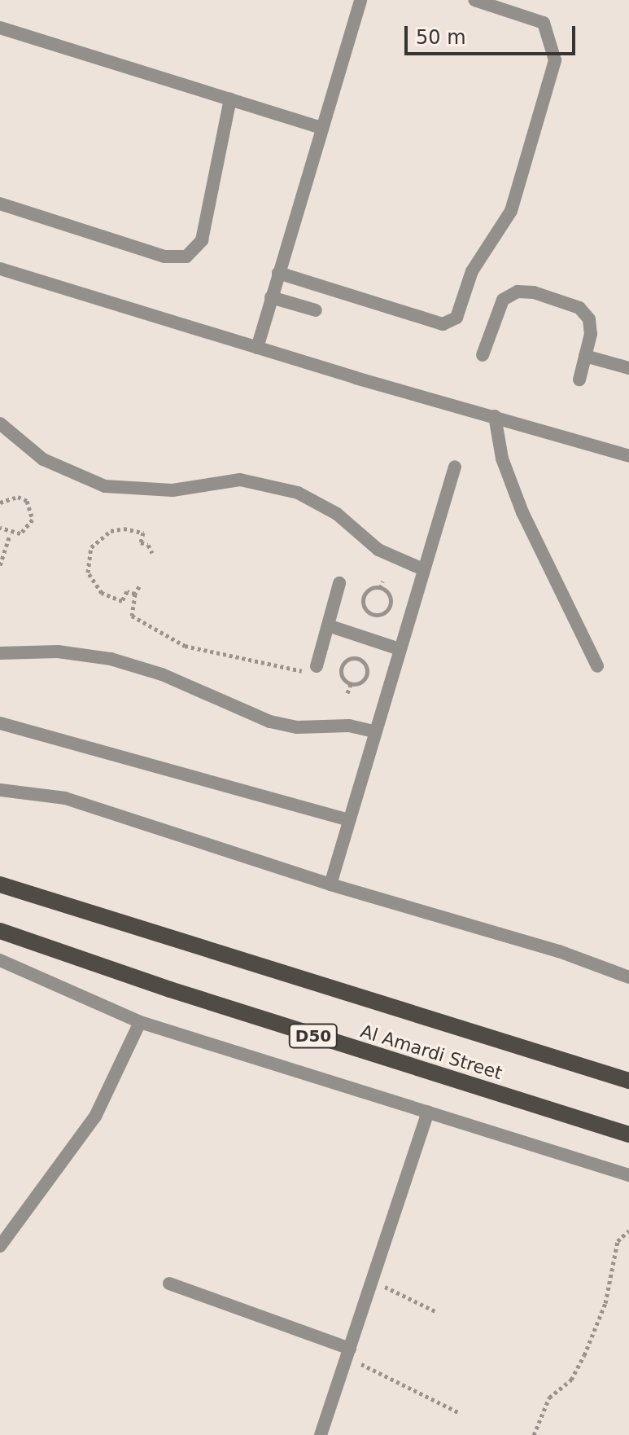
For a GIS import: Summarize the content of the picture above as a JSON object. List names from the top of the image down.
{
  "streets": {
    "main road": ["D50", "Al Amardi Street"]
  },
  "scale_bar": "50 m"
}
